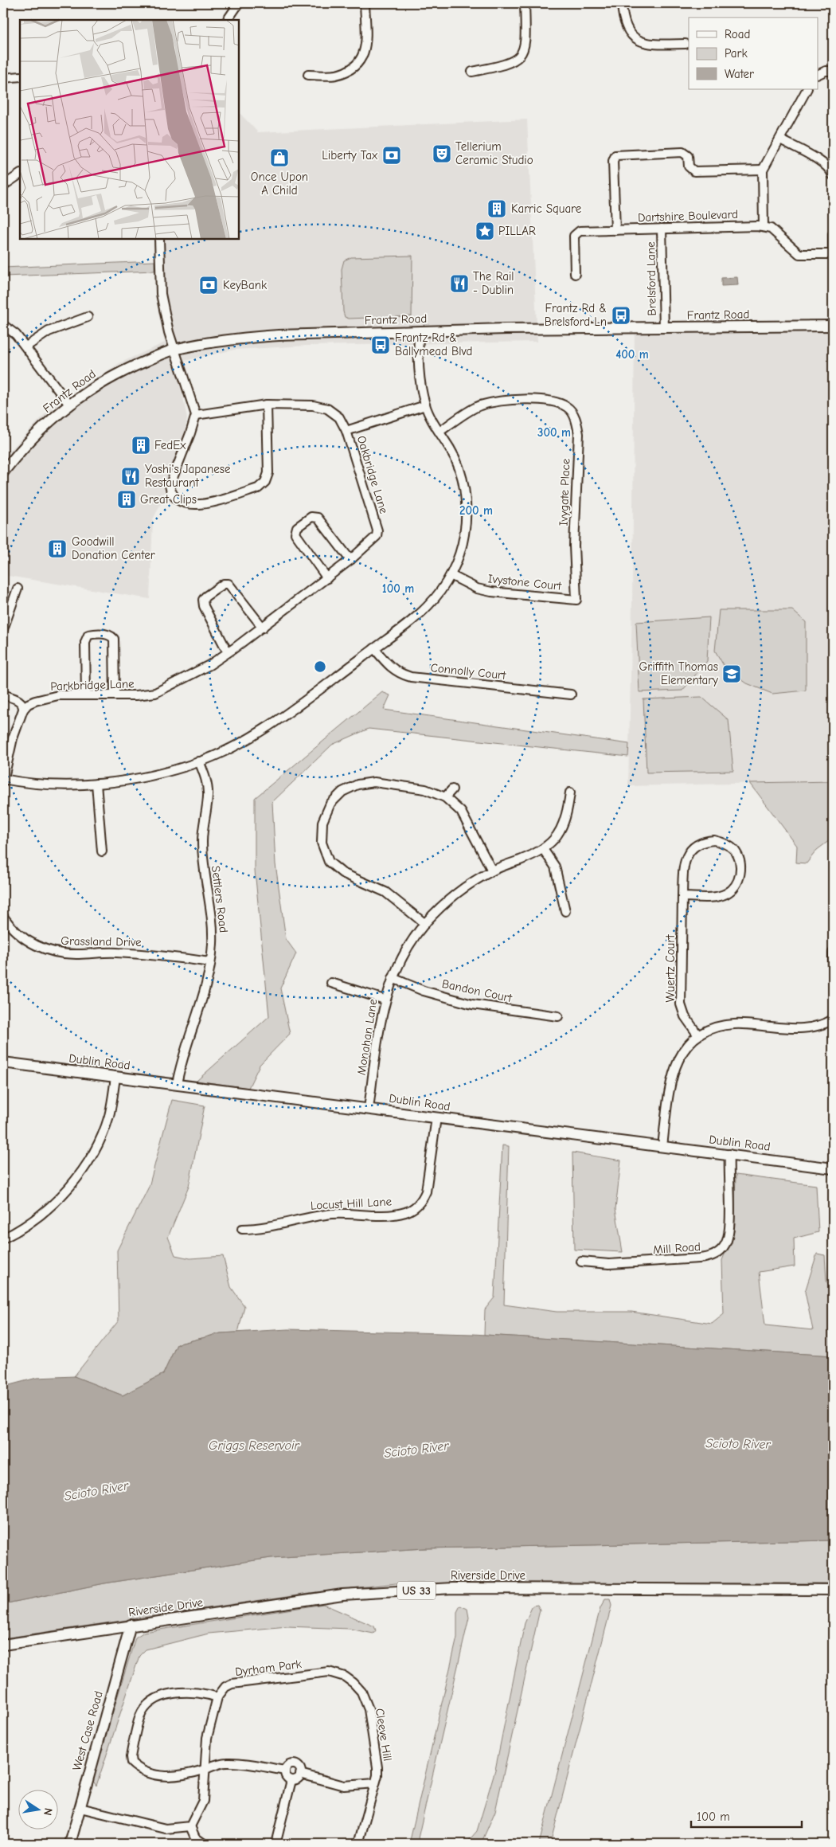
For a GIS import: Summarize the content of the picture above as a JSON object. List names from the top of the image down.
{
  "streets": {
    "main road": [
      "Frantz Road",
      "Dublin Road",
      "Riverside Drive",
      "US 33",
      "West Case Road"
    ],
    "street": [
      "Dartshire Boulevard",
      "Brelsford Lane",
      "Oakbridge Lane",
      "Ivygate Place",
      "Ivystone Court",
      "Connolly Court",
      "Parkbridge Lane",
      "Settlers Road",
      "Grassland Drive",
      "Wuertz Court",
      "Bandon Court",
      "Monahan Lane",
      "Locust Hill Lane",
      "Mill Road",
      "Dyrham Park",
      "Cleeve Hill"
    ]
  },
  "crossings": [
    ["Dartshire Boulevard", "Brelsford Lane"],
    ["Brelsford Lane", "Frantz Road"],
    ["Oakbridge Lane", "Parkbridge Lane"],
    ["Ivygate Place", "Ivystone Court"],
    ["Settlers Road", "Grassland Drive"],
    ["Settlers Road", "Dublin Road"],
    ["Bandon Court", "Monahan Lane"],
    ["Monahan Lane", "Dublin Road"],
    ["Dublin Road", "Locust Hill Lane"],
    ["Dublin Road", "Mill Road"],
    ["Riverside Drive", "West Case Road"],
    ["Dyrham Park", "Cleeve Hill"]
  ],
  "water": ["Scioto River", "Griggs Reservoir"],
  "places": {
    "theatre": ["Tellerium Ceramic Studio"],
    "bank": ["Liberty Tax", "KeyBank"],
    "shop": ["Once Upon A Child"],
    "building": [
      "Karric Square",
      "FedEx",
      "Great Clips",
      "Goodwill Donation Center"
    ],
    "place": ["PILLAR"],
    "restaurant": ["The Rail - Dublin", "Yoshi's Japanese Restaurant"],
    "bus stop": ["Frantz Rd & Brelsford Ln", "Frantz Rd & Ballymead Blvd"],
    "school or university": ["Griffith Thomas Elementary"]
  },
  "legend": ["Road", "Park", "Water"],
  "scale_bar": "100 m",
  "north": "right",
  "rings": [
    "400 m",
    "300 m",
    "200 m",
    "100 m"
  ]
}
